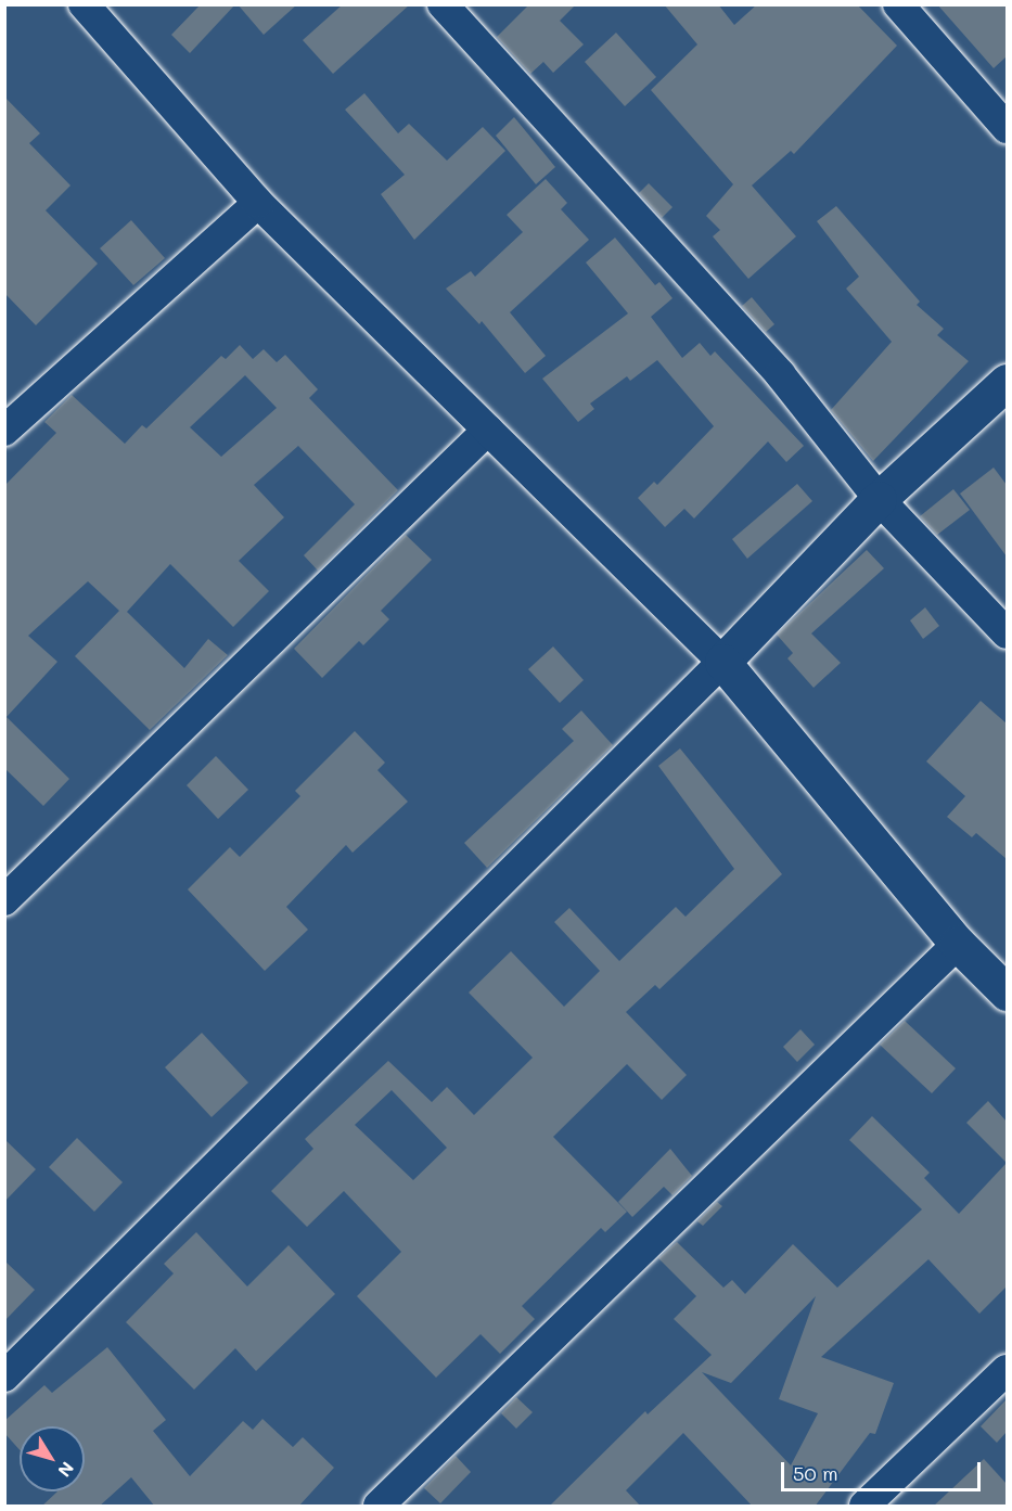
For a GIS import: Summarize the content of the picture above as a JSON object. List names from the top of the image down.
{
  "scale_bar": "50 m",
  "north": "bottom right"
}
